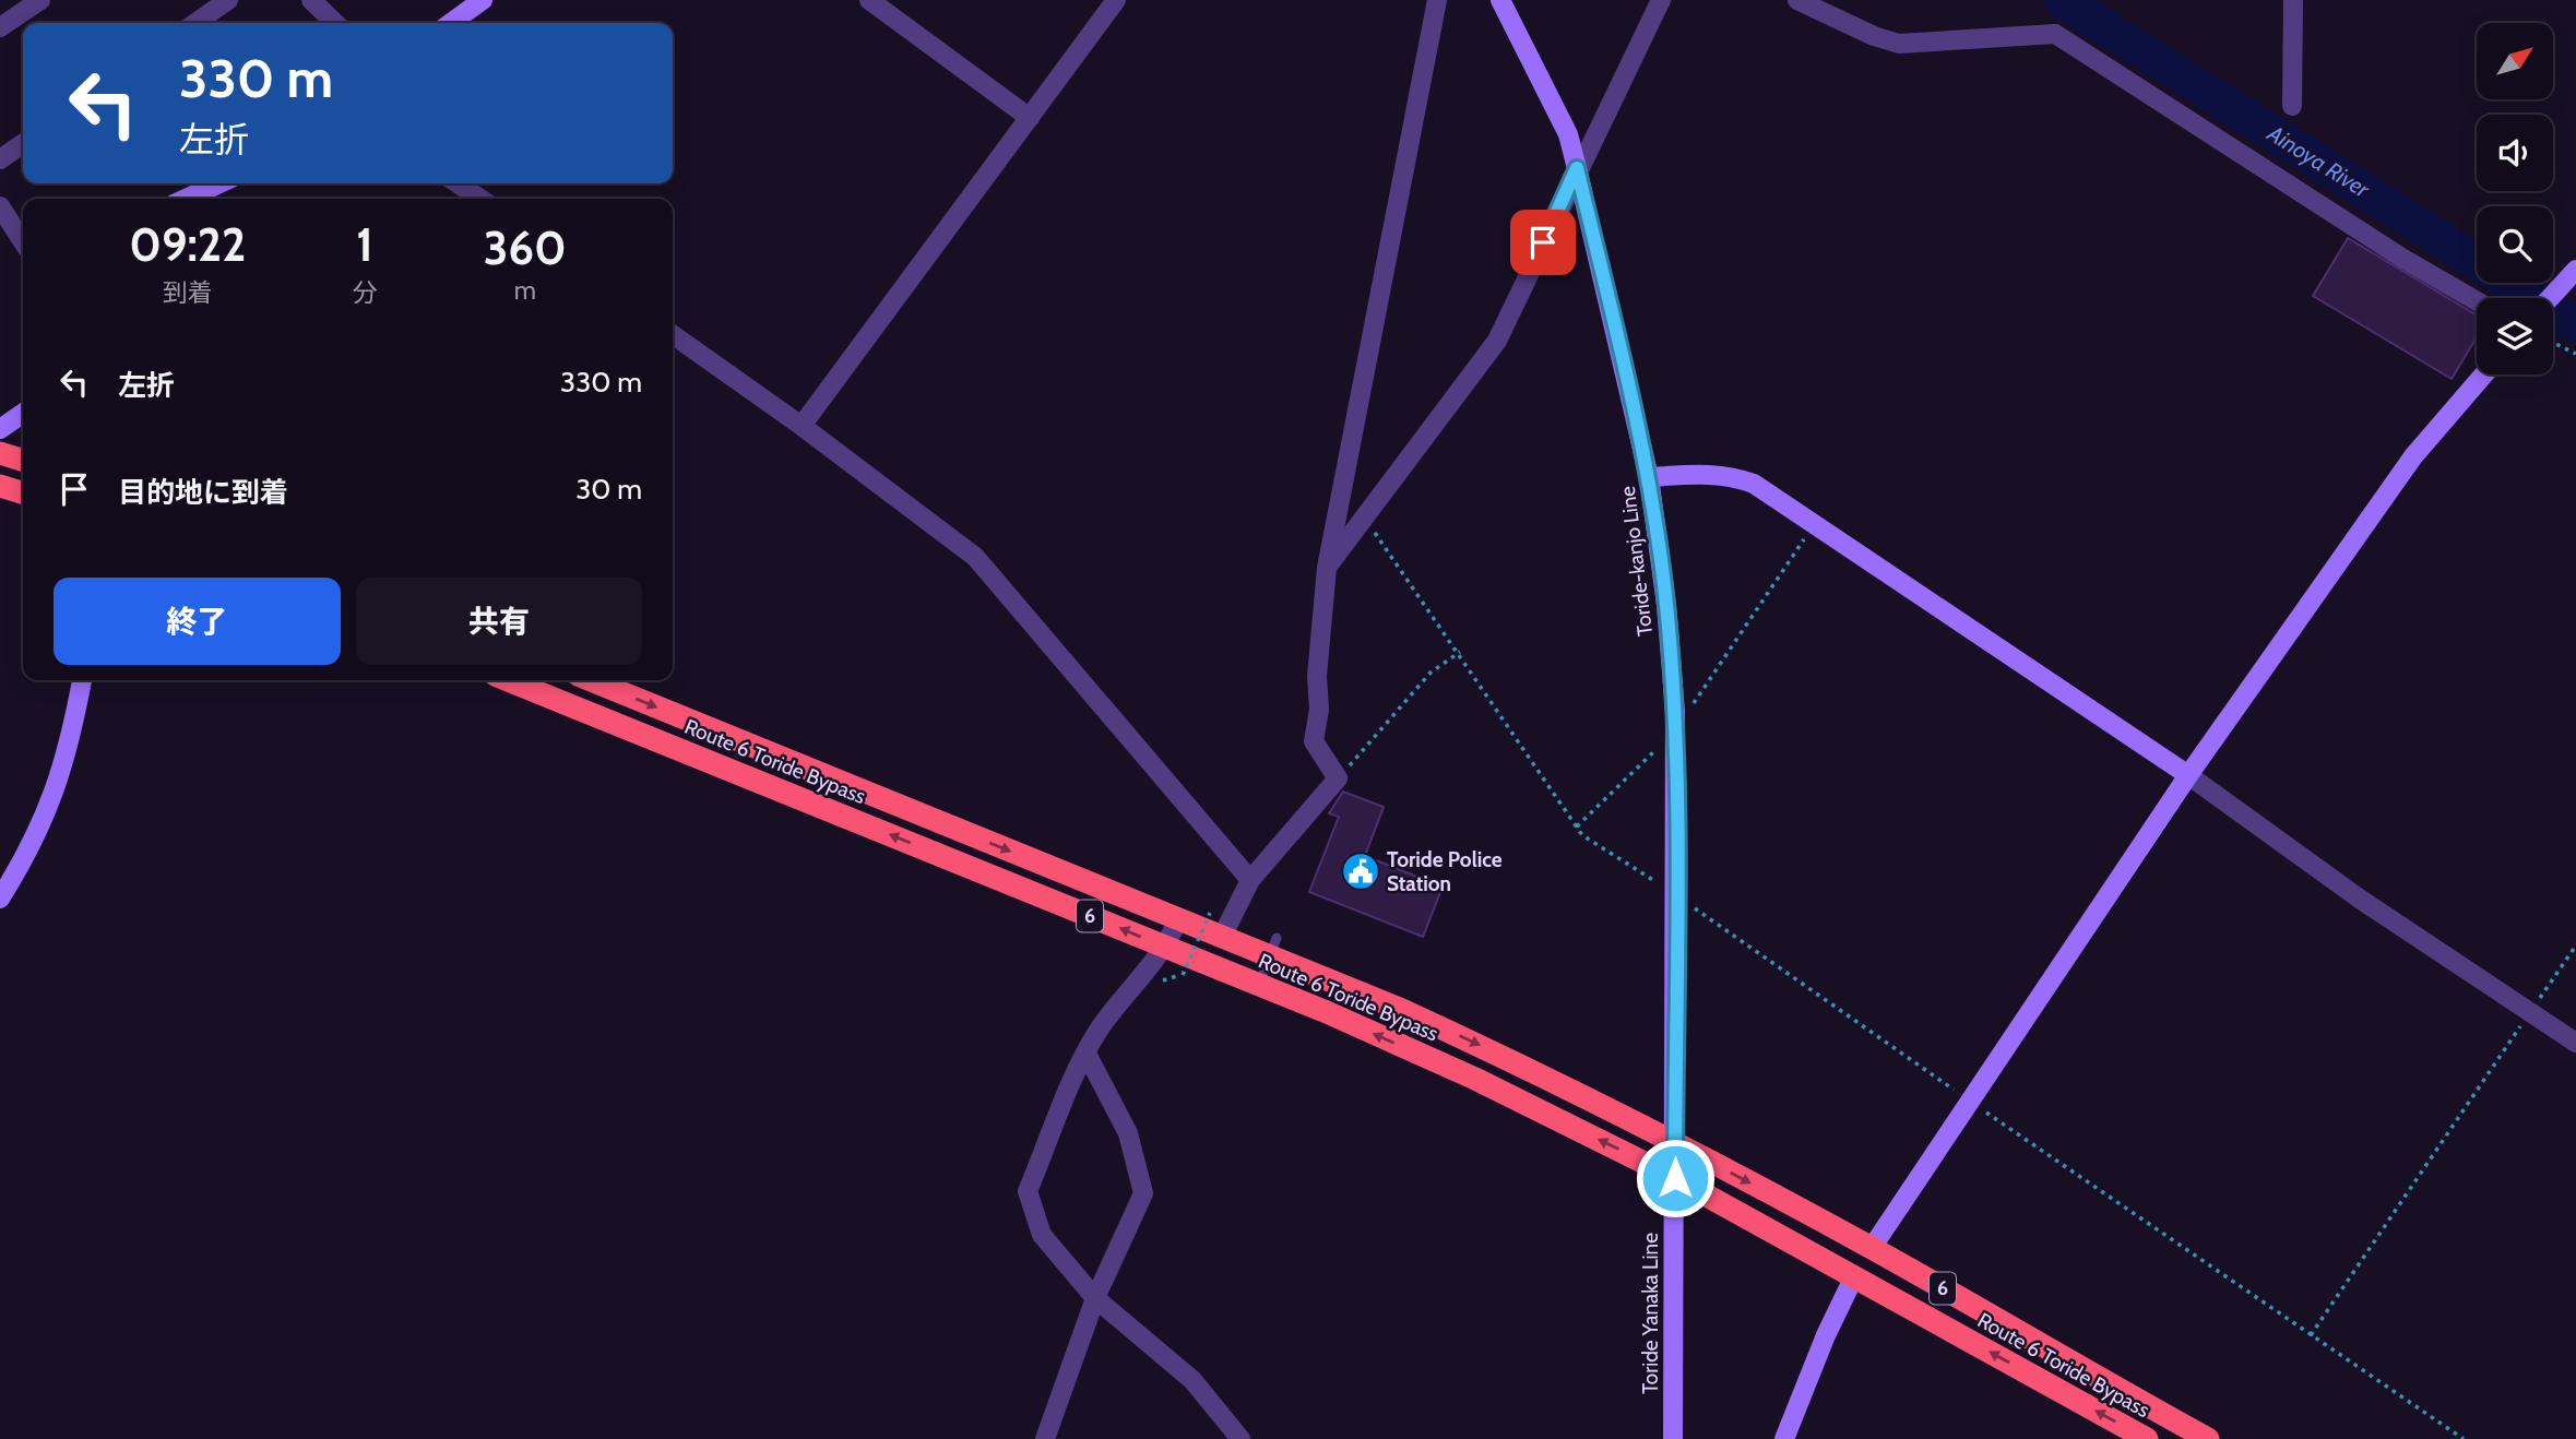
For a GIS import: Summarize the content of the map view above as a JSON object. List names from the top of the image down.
{
  "streets": {
    "highway": ["Route 6 Toride Bypass", "6"],
    "street": ["Toride-kanjo Line", "Toride Yanaka Line"]
  },
  "crossings": [
    ["Toride-kanjo Line", "Route 6 Toride Bypass"],
    ["Toride-kanjo Line", "Toride Yanaka Line"],
    ["Route 6 Toride Bypass", "Toride Yanaka Line"]
  ],
  "water": ["Ainoya River"],
  "places": {
    "public building": ["Toride Police Station"]
  },
  "north": "top right",
  "page": {
    "turn": ["330 m", "左折"],
    "eta": [
      "09:22",
      "到着",
      "1",
      "分",
      "360",
      "m"
    ],
    "list": [
      {
        "name": "左折",
        "value": "330 m"
      },
      {
        "name": "目的地に到着",
        "value": "30 m"
      }
    ],
    "buttons": ["終了", "共有"]
  }
}
